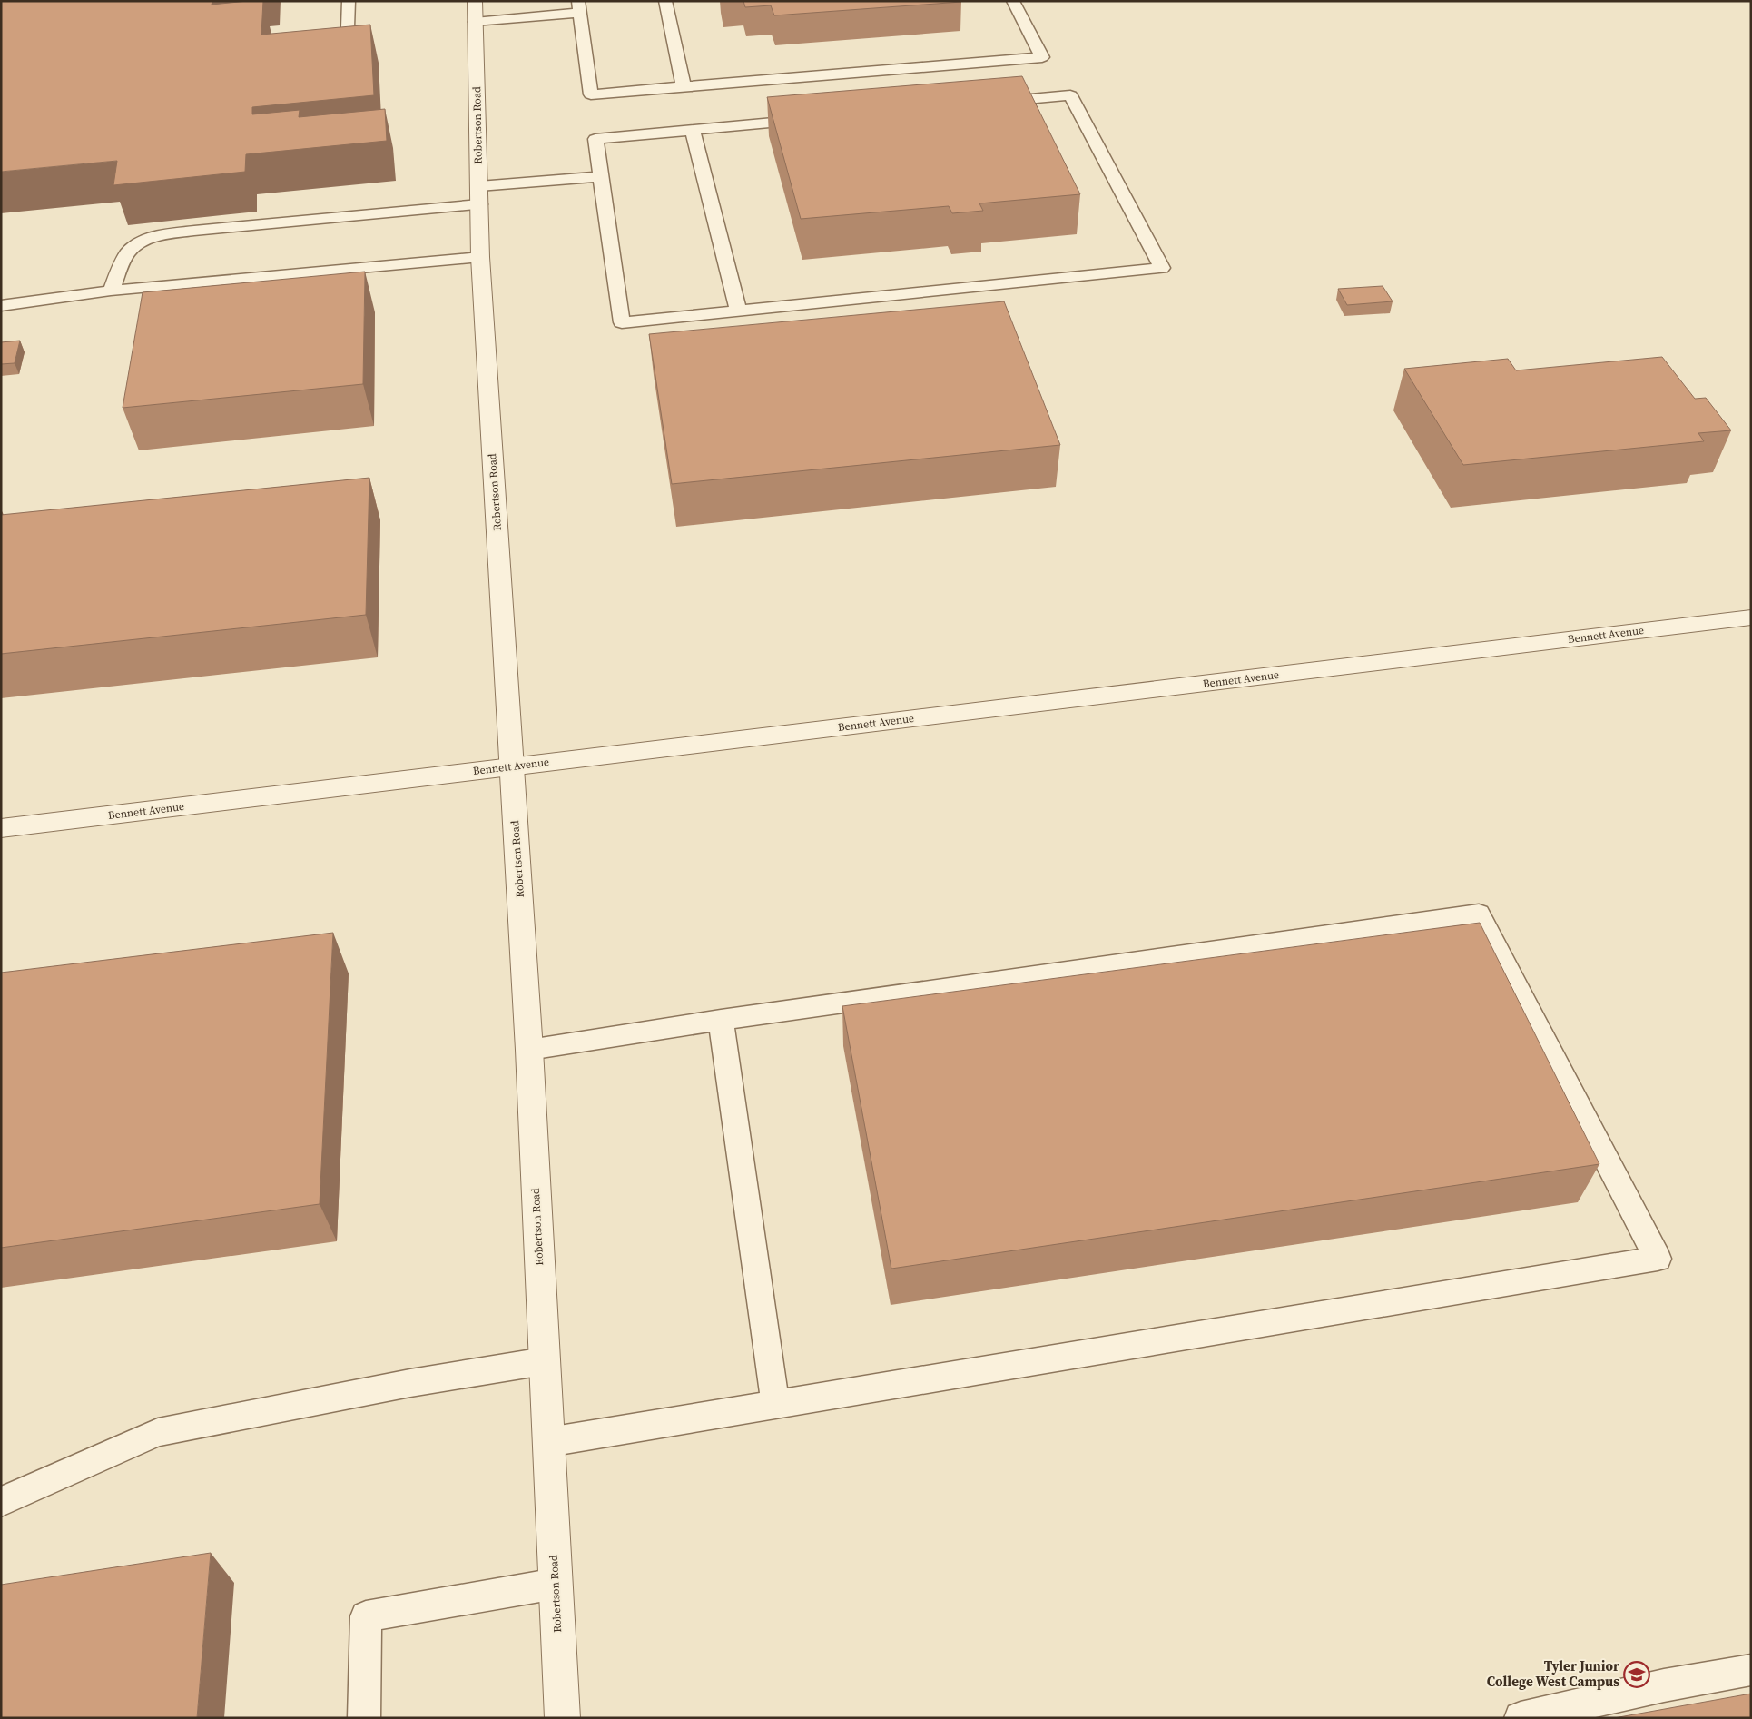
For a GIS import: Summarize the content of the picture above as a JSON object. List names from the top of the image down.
{
  "streets": {
    "street": ["Robertson Road", "Bennett Avenue"]
  },
  "crossings": [
    ["Robertson Road", "Bennett Avenue"]
  ],
  "places": {
    "school or university": ["Tyler Junior College West Campus"]
  }
}
